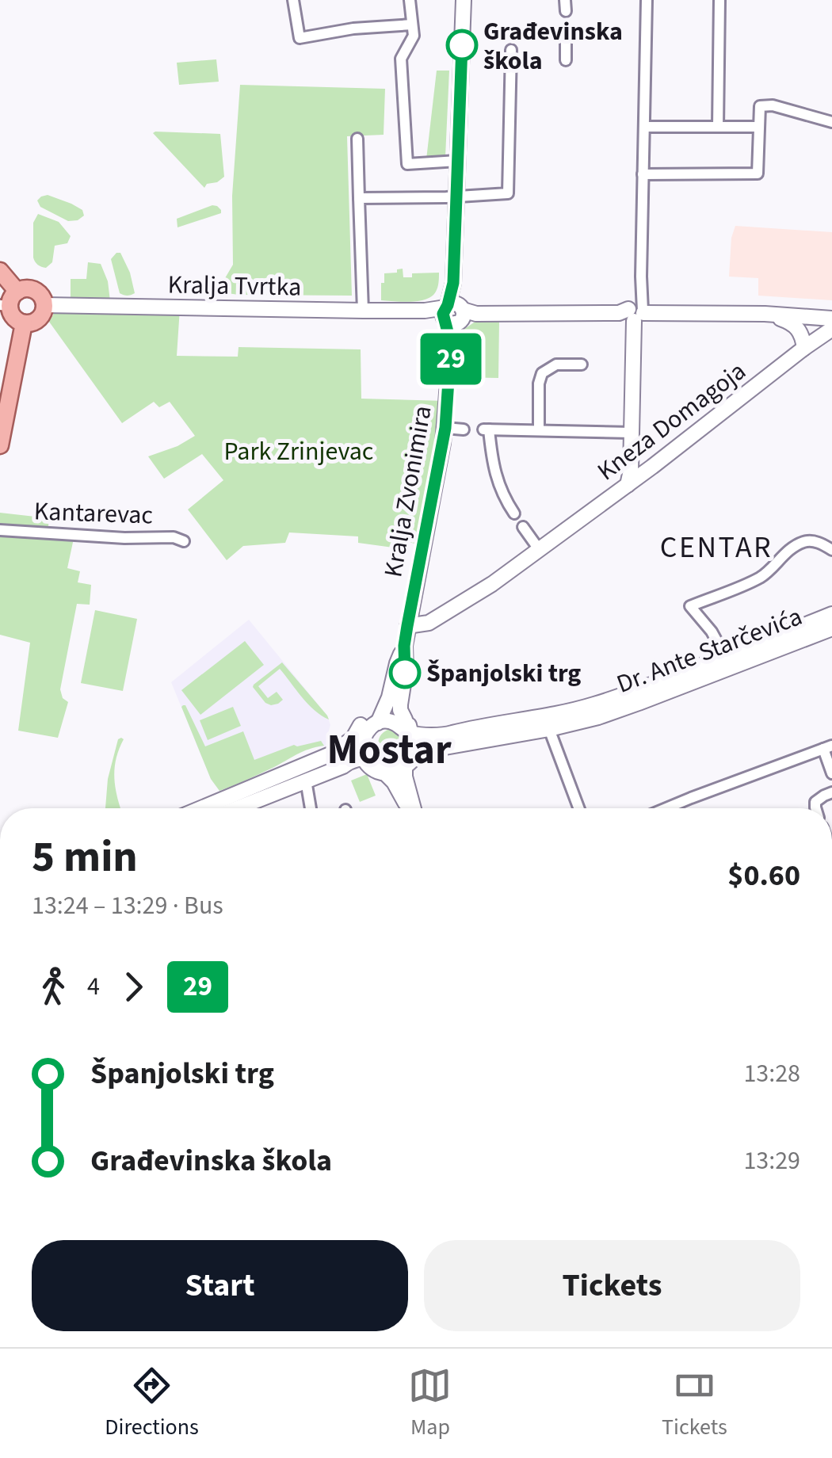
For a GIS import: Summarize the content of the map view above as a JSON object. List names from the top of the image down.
{
  "streets": {
    "main road": [
      "Kralja Tvrtka",
      "Kneza Domagoja",
      "Kralja Zvonimira",
      "Dr. Ante Starčevića"
    ],
    "street": ["Kantarevac"]
  },
  "crossings": [
    ["Kralja Tvrtka", "Kralja Zvonimira"],
    ["Kneza Domagoja", "Kralja Zvonimira"],
    ["Kralja Zvonimira", "Dr. Ante Starčevića"]
  ],
  "districts": ["CENTAR", "Mostar"],
  "parks": ["Park Zrinjevac"],
  "places": ["Građevinska škola", "Španjolski trg"],
  "lines": ["bus line 29"],
  "page": {
    "on_map": "29",
    "heading": ["5 min", "13:24 – 13:29 · Bus", "$0.60"],
    "legs": ["4", "29"],
    "list": [
      {
        "name": "Španjolski trg",
        "value": "13:28"
      },
      {
        "name": "Građevinska škola",
        "value": "13:29"
      }
    ],
    "buttons": ["Start", "Tickets"],
    "tabs": ["Directions", "Map", "Tickets"]
  }
}
